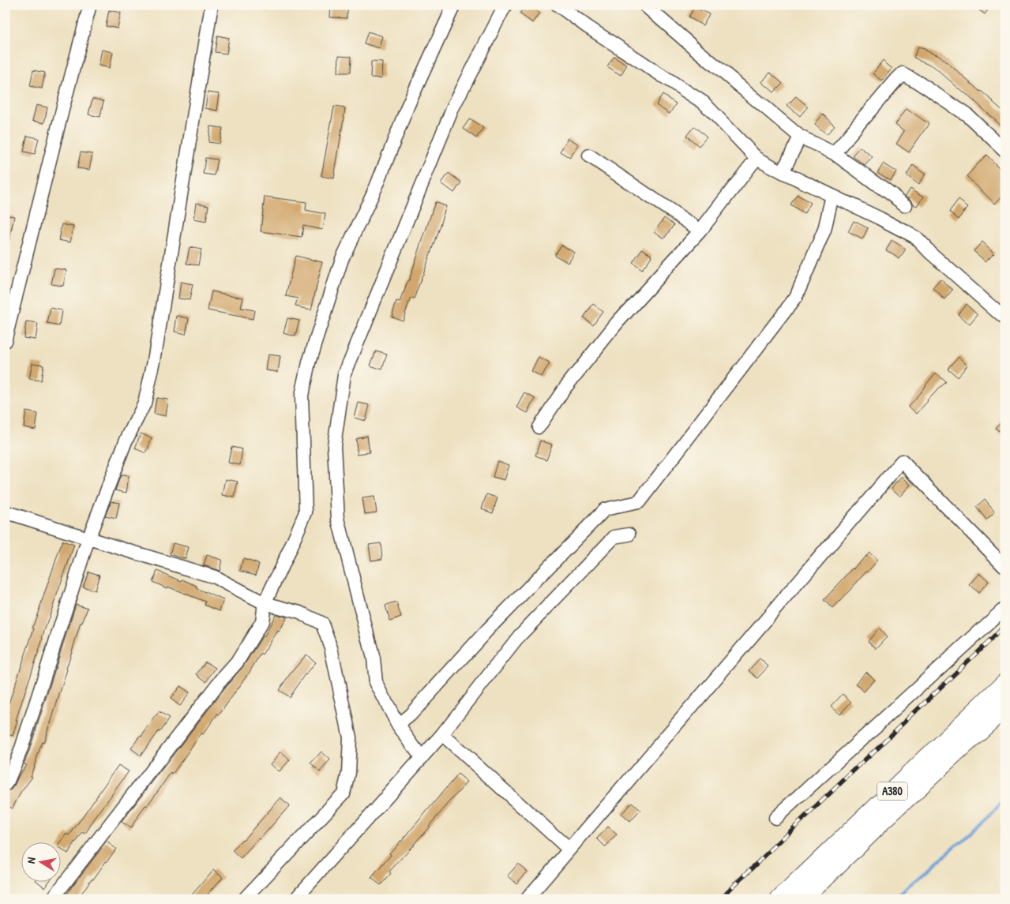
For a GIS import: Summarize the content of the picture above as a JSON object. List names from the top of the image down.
{
  "streets": {
    "highway": ["A380"]
  },
  "north": "left"
}
